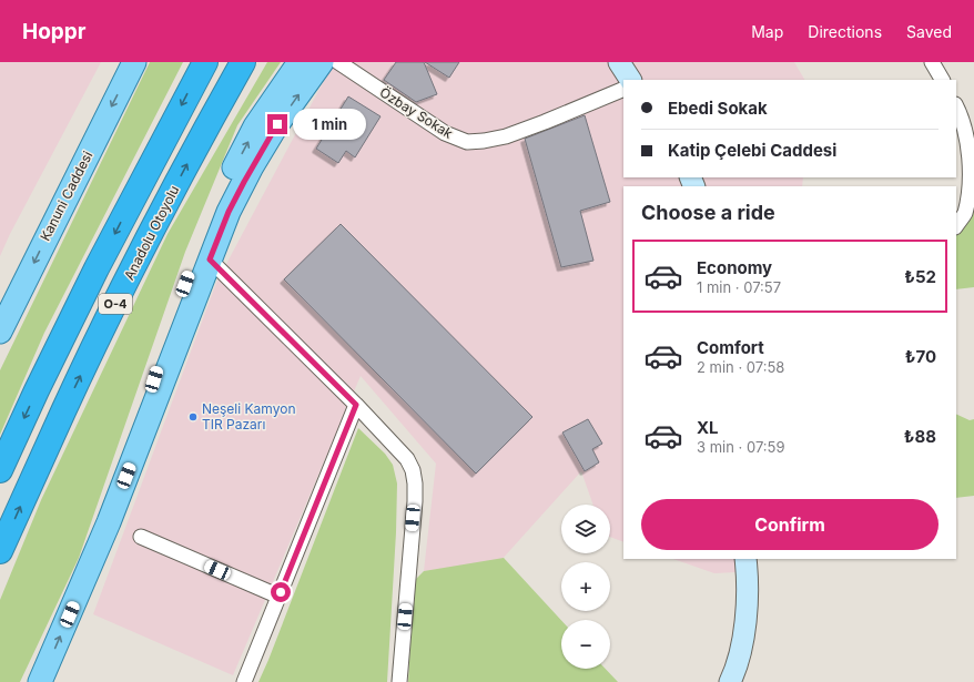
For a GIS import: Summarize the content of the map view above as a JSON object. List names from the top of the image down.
{
  "streets": {
    "highway": ["Anadolu Otoyolu", "O-4"],
    "main road": ["Kanuni Caddesi"],
    "street": ["Özbay Sokak"]
  },
  "places": ["Neşeli Kamyon TIR Pazarı"],
  "page": {
    "header": "Hoppr",
    "nav": ["Map", "Directions", "Saved"],
    "banner": ["Ebedi Sokak", "Katip Çelebi Caddesi"],
    "bubble": "1 min",
    "heading": "Choose a ride",
    "list": [
      {
        "name": "Economy",
        "note": "1 min · 07:57",
        "value": "₺52"
      },
      {
        "name": "Comfort",
        "note": "2 min · 07:58",
        "value": "₺70"
      },
      {
        "name": "XL",
        "note": "3 min · 07:59",
        "value": "₺88"
      }
    ],
    "buttons": "Confirm",
    "map_buttons": ["+", "−"]
  }
}
